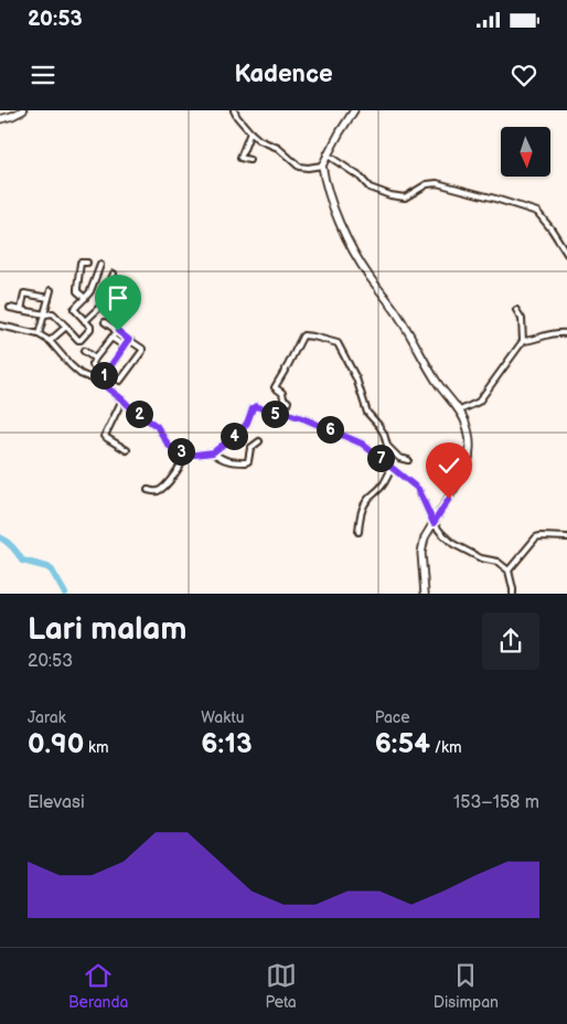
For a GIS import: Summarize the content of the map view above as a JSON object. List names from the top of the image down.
{
  "north": "bottom",
  "page": {
    "status": "20:53",
    "header": "Kadence",
    "pins": [
      "1",
      "2",
      "5",
      "6",
      "4",
      "3",
      "7"
    ],
    "heading": ["Lari malam", "20:53"],
    "stats": [
      ["Jarak", "0.90 km"],
      ["Waktu", "6:13"],
      ["Pace", "6:54 /km"]
    ],
    "chart": ["Elevasi", "153–158 m"],
    "tabs": ["Beranda", "Peta", "Disimpan"]
  }
}
